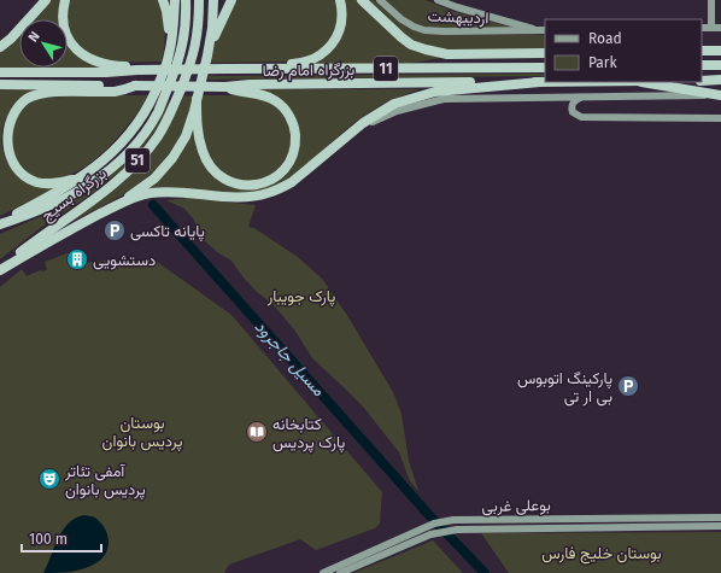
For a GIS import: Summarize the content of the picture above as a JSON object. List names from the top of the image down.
{
  "streets": {
    "highway": [
      "11",
      "بزرگراه امام رضا",
      "51",
      "بزرگراه بسیج"
    ],
    "main road": ["اردیبهشت", "بوعلی غربی"]
  },
  "water": ["مسیل جاجرود"],
  "parks": ["پارک جویبار", "بوستان پردیس بانوان", "بوستان خلیج فارس"],
  "places": {
    "parking": ["پایانه تاکسی", "پارکینگ اتوبوس بی ار تی"],
    "building": ["دستشویی"],
    "library": ["کتابخانه پارک پردیس"],
    "theatre": ["آمفی تئاتر پردیس بانوان"]
  },
  "legend": ["Road", "Park"],
  "scale_bar": "100 m",
  "north": "top left"
}
